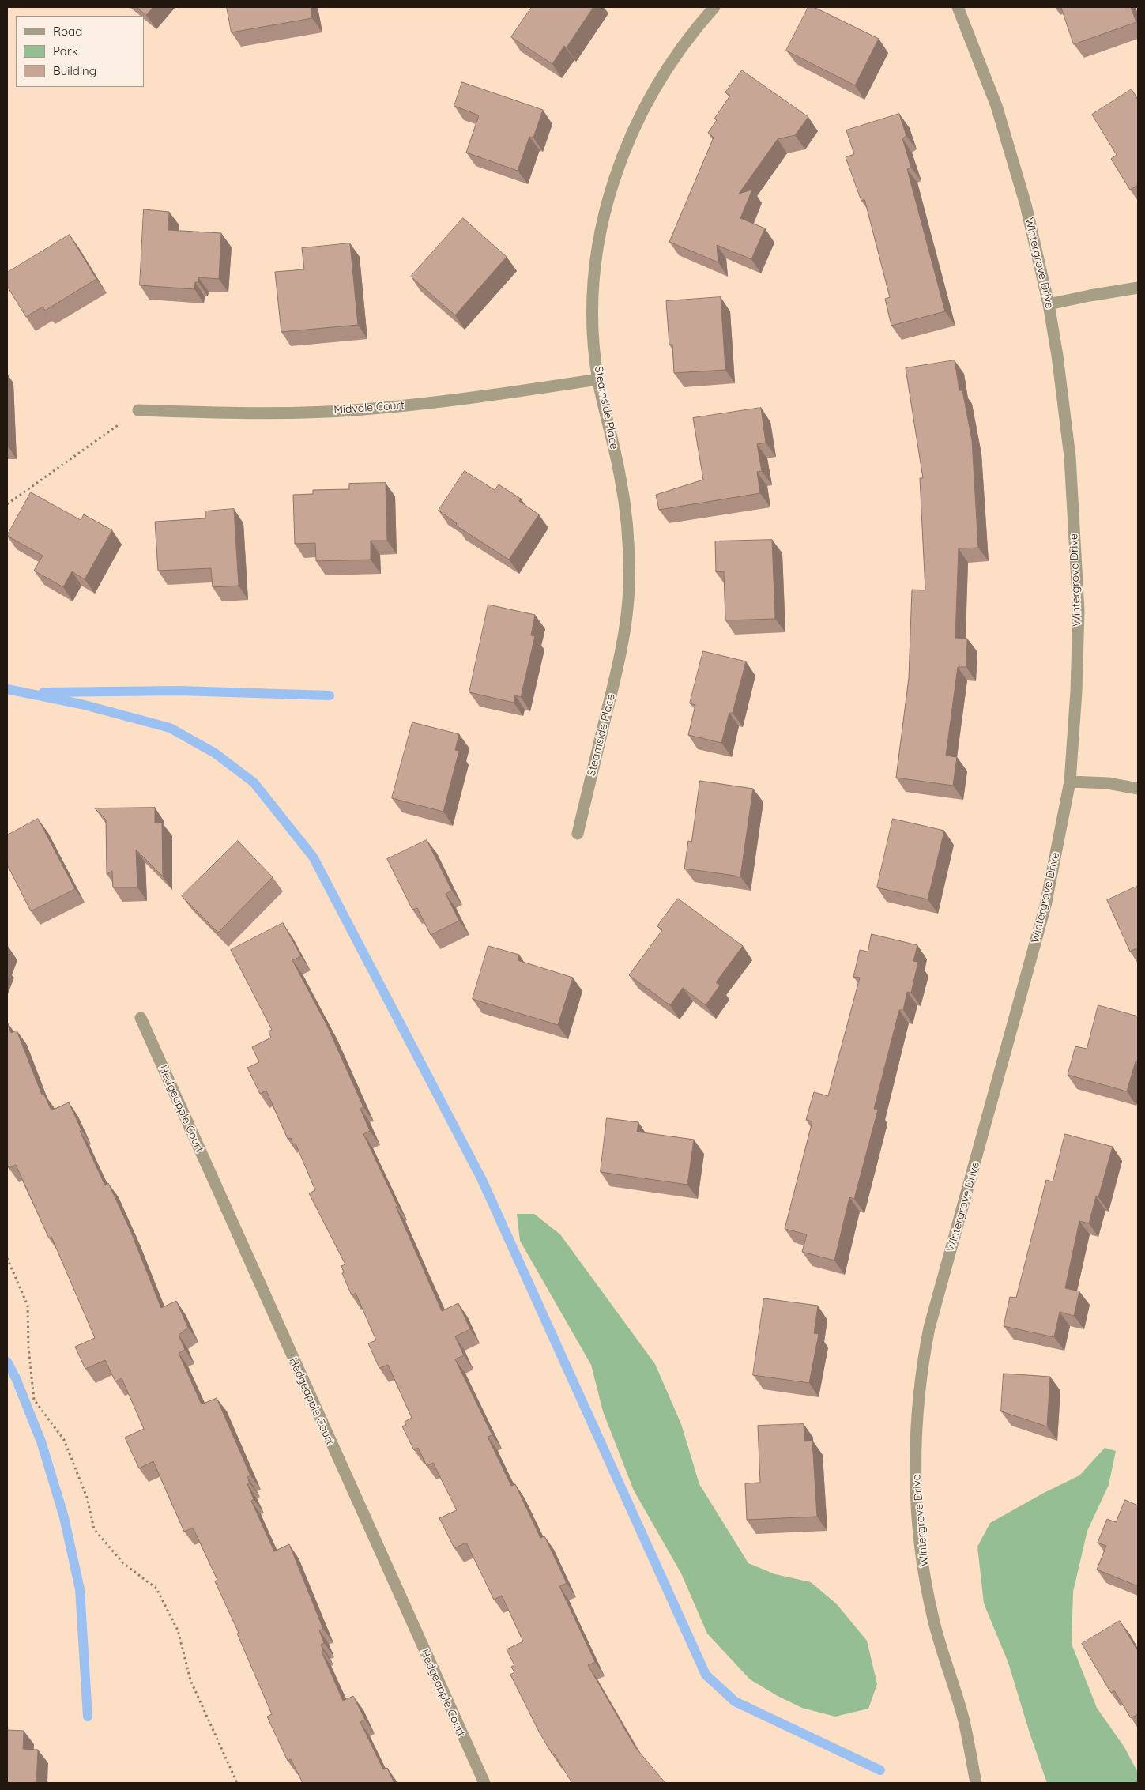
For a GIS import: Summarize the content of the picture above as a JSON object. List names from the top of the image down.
{
  "streets": {
    "street": [
      "Wintergrove Drive",
      "Midvale Court",
      "Steamside Place",
      "Hedgeapple Court"
    ]
  },
  "crossings": [
    ["Midvale Court", "Steamside Place"]
  ],
  "legend": ["Road", "Park", "Building"]
}
